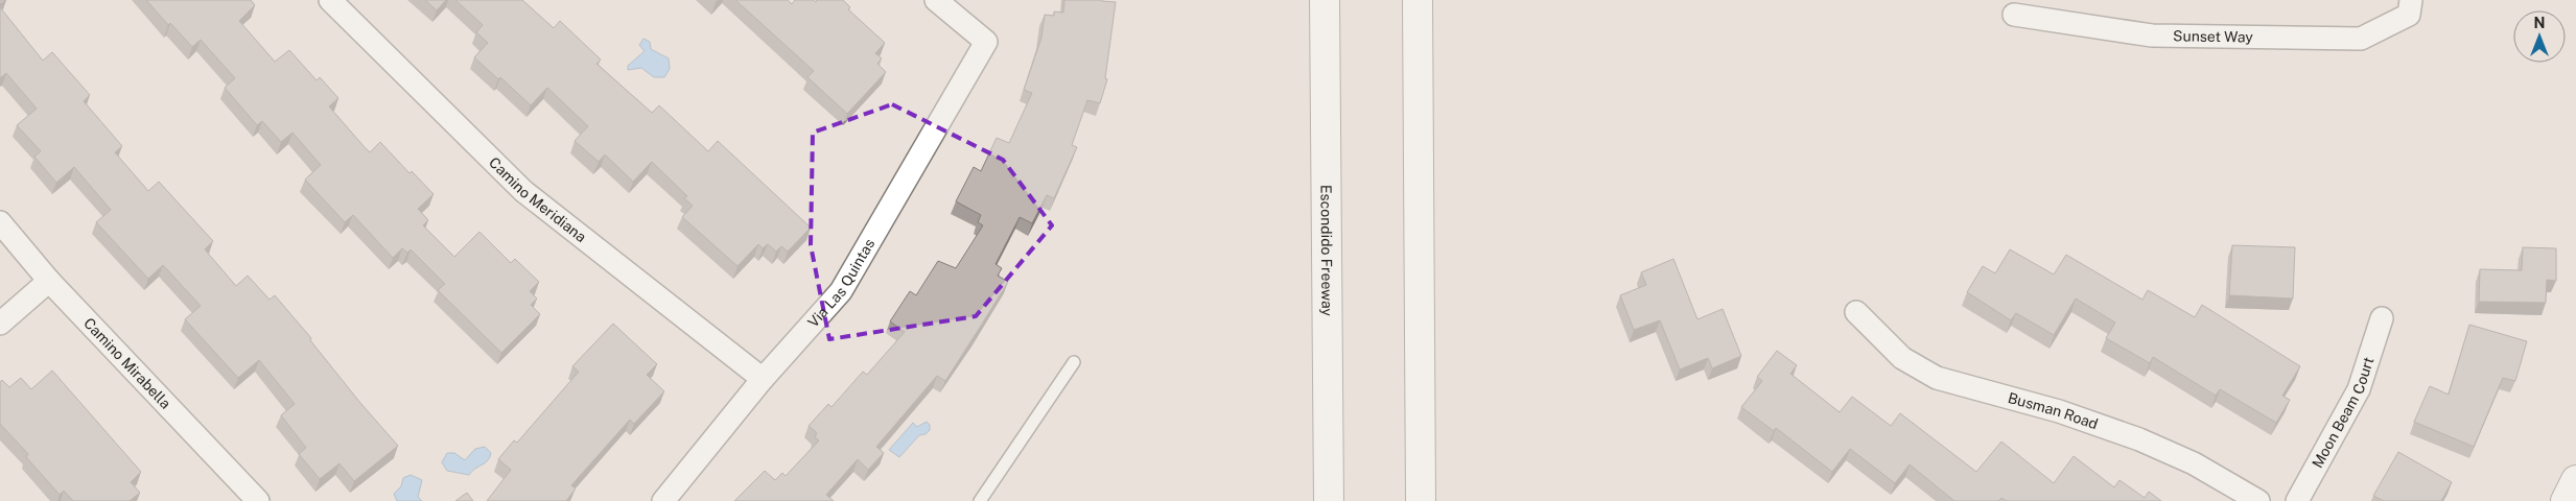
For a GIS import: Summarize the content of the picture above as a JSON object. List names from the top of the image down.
{
  "streets": {
    "main road": ["Escondido Freeway"],
    "street": [
      "Sunset Way",
      "Camino Meridiana",
      "Via Las Quintas",
      "Camino Mirabella",
      "Busman Road",
      "Moon Beam Court"
    ]
  },
  "crossings": [
    ["Camino Meridiana", "Via Las Quintas"]
  ],
  "north": "top"
}
